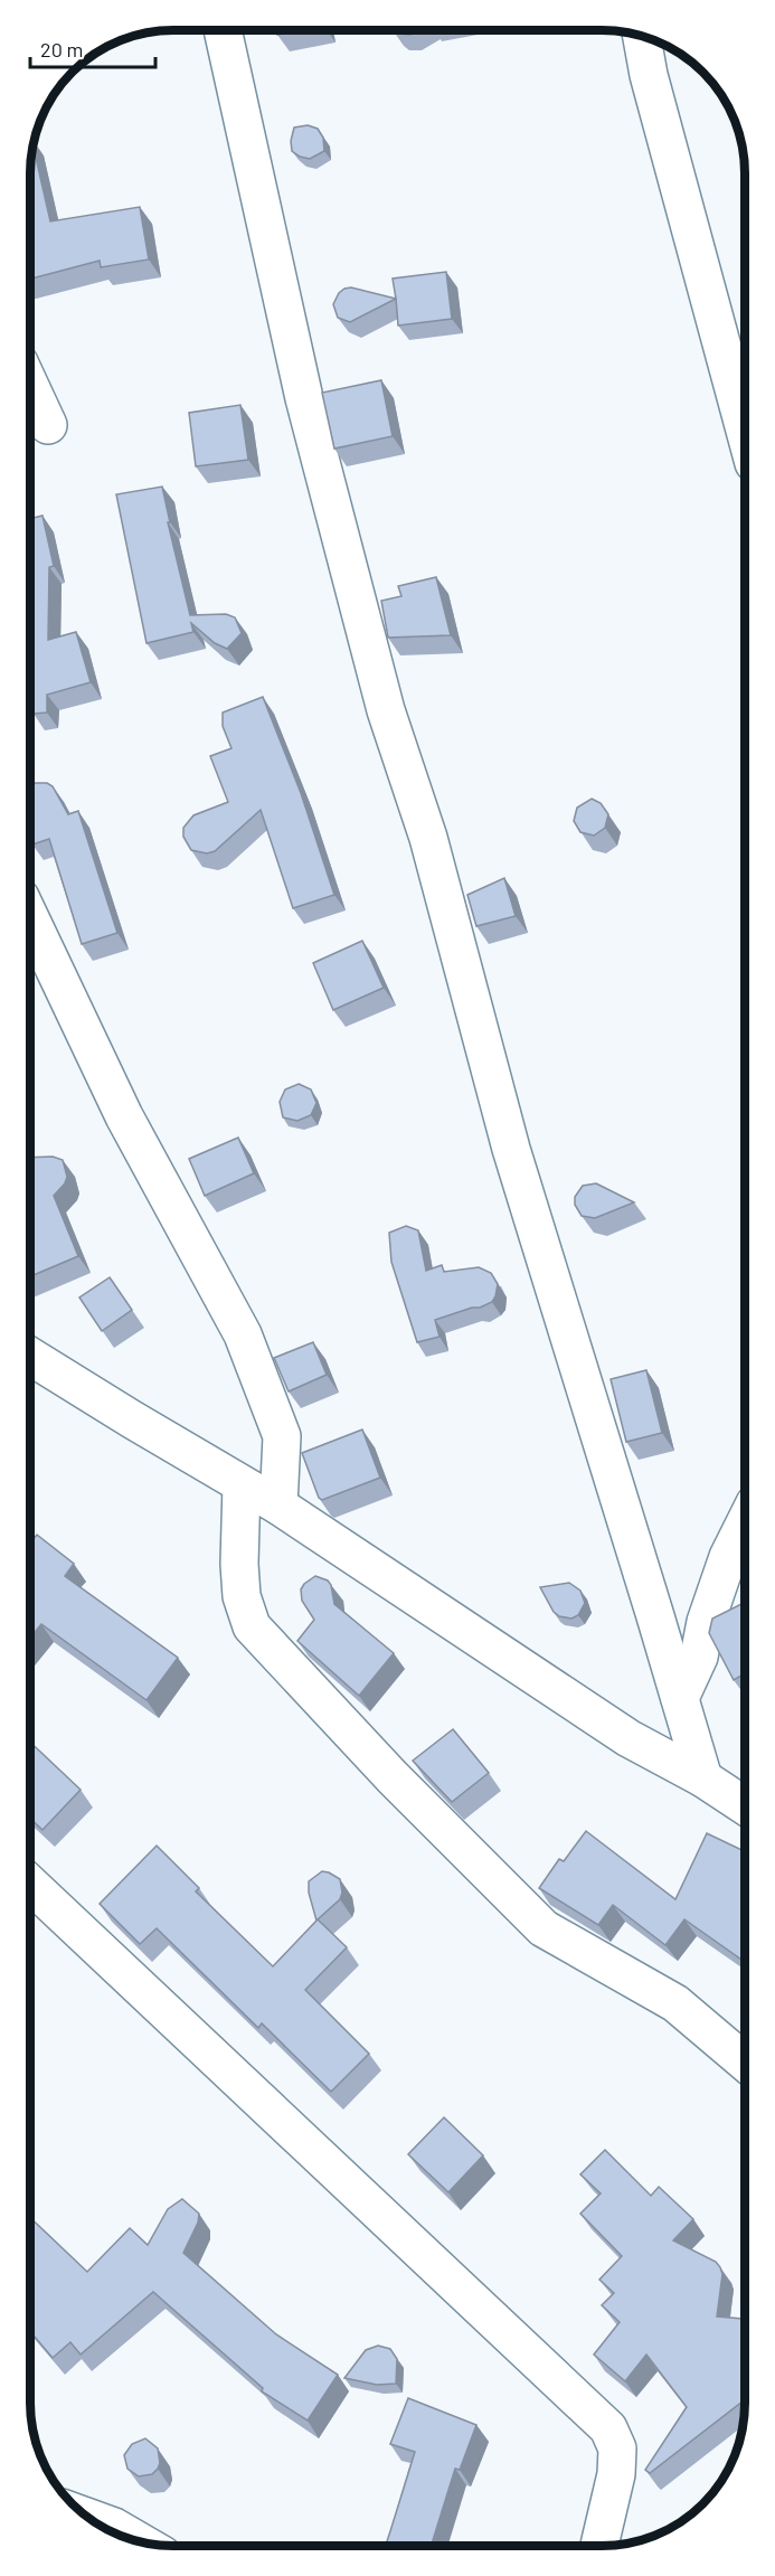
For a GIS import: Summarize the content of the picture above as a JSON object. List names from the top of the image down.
{
  "scale_bar": "20 m"
}
